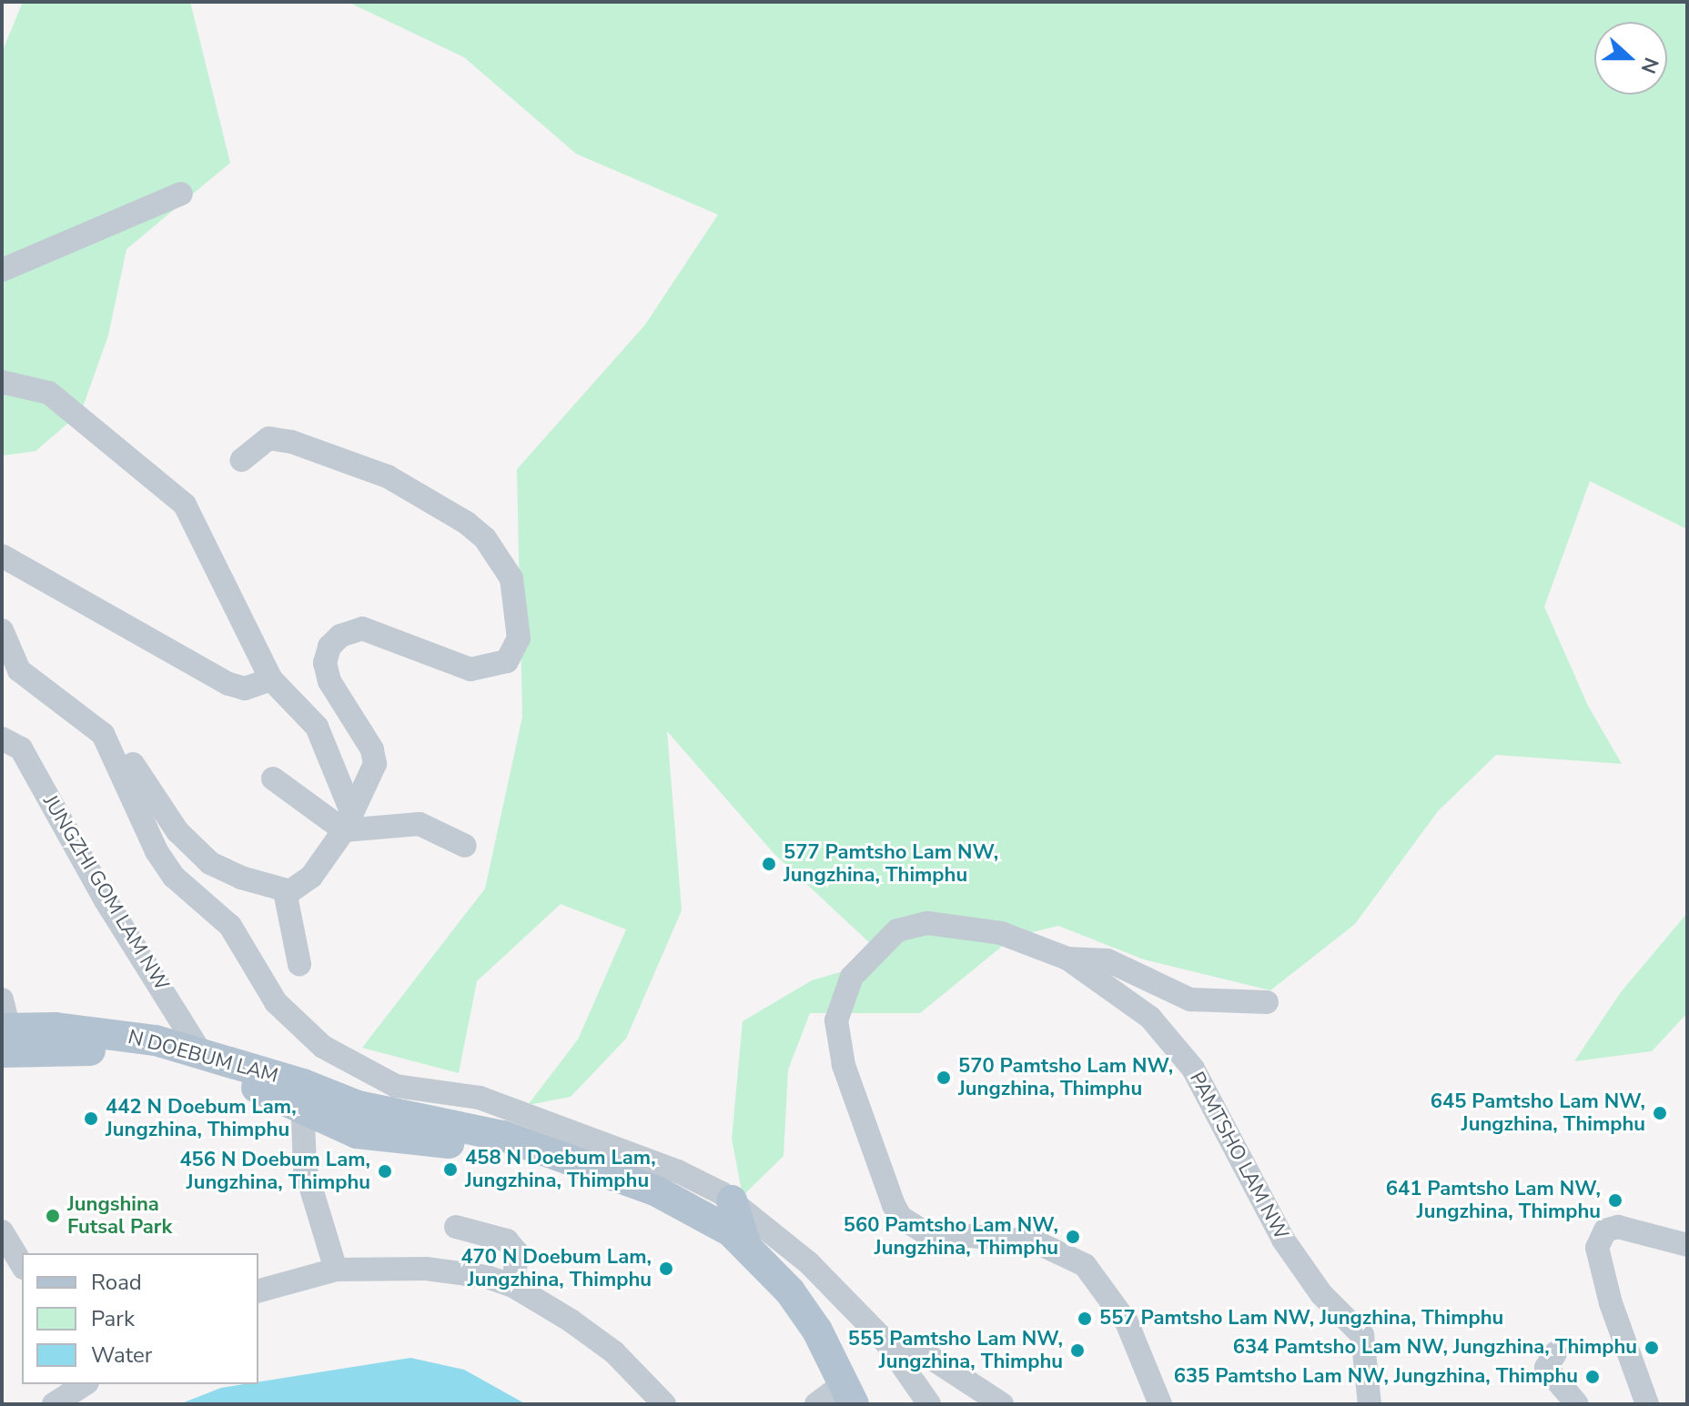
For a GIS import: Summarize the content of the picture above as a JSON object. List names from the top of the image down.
{
  "streets": {
    "main road": ["N DOEBUM LAM"],
    "street": ["JUNGZHI GOM LAM NW", "PAMTSHO LAM NW"]
  },
  "crossings": [
    ["JUNGZHI GOM LAM NW", "N DOEBUM LAM"]
  ],
  "places": [
    "577 Pamtsho Lam NW, Jungzhina, Thimphu",
    "570 Pamtsho Lam NW, Jungzhina, Thimphu",
    "645 Pamtsho Lam NW, Jungzhina, Thimphu",
    "442 N Doebum Lam, Jungzhina, Thimphu",
    "458 N Doebum Lam, Jungzhina, Thimphu",
    "456 N Doebum Lam, Jungzhina, Thimphu",
    "641 Pamtsho Lam NW, Jungzhina, Thimphu",
    "Jungshina Futsal Park",
    "560 Pamtsho Lam NW, Jungzhina, Thimphu",
    "470 N Doebum Lam, Jungzhina, Thimphu",
    "557 Pamtsho Lam NW, Jungzhina, Thimphu",
    "634 Pamtsho Lam NW, Jungzhina, Thimphu",
    "555 Pamtsho Lam NW, Jungzhina, Thimphu",
    "635 Pamtsho Lam NW, Jungzhina, Thimphu"
  ],
  "legend": ["Road", "Park", "Water"],
  "north": "right"
}
